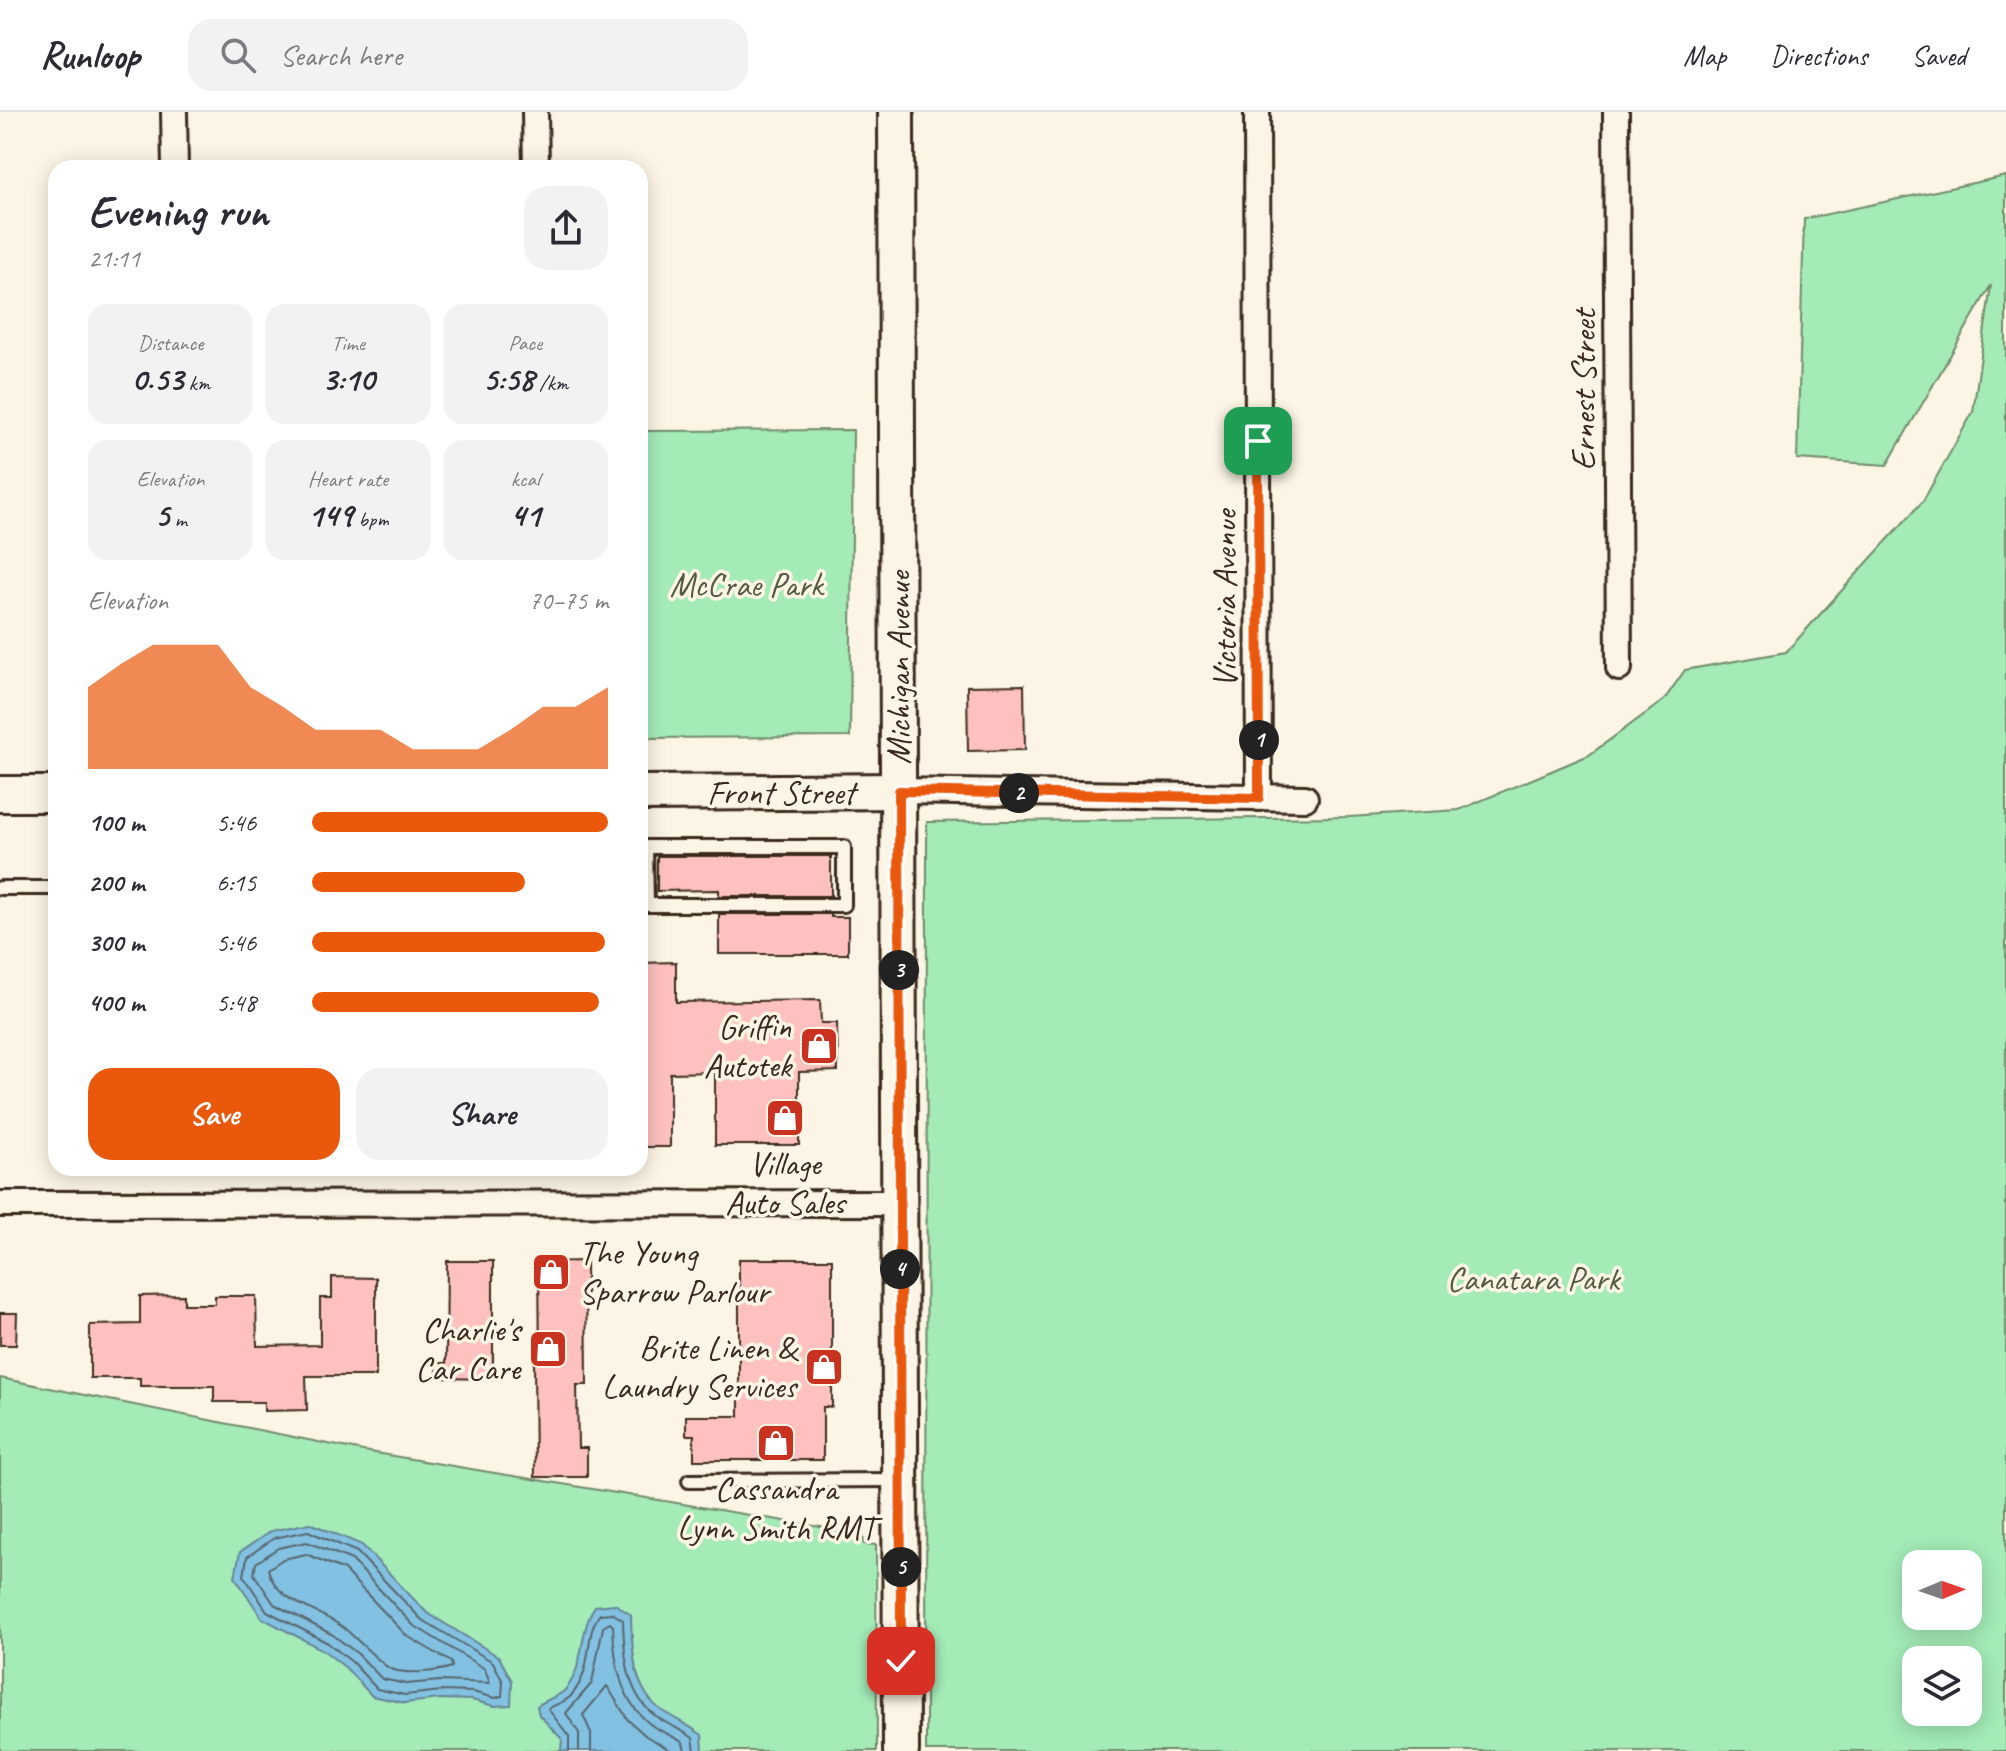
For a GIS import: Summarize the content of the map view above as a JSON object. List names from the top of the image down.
{
  "streets": {
    "main road": ["Michigan Avenue", "Front Street"],
    "street": ["Ernest Street", "Victoria Avenue"]
  },
  "crossings": [
    ["Victoria Avenue", "Front Street"],
    ["Michigan Avenue", "Front Street"]
  ],
  "parks": ["McCrae Park", "Canatara Park"],
  "places": {
    "shop": [
      "Griffin Autotek",
      "Village Auto Sales",
      "The Young Sparrow Parlour",
      "Charlie's Car Care",
      "Brite Linen & Laundry Services",
      "Cassandra Lynn Smith RMT"
    ]
  },
  "north": "right",
  "page": {
    "header": "Runloop",
    "search": "Search here",
    "nav": ["Map", "Directions", "Saved"],
    "heading": ["Evening run", "21:11"],
    "stats": [
      ["Distance", "0.53 km"],
      ["Time", "3:10"],
      ["Pace", "5:58 /km"],
      ["Elevation", "5 m"],
      ["Heart rate", "149 bpm"],
      ["kcal", "41"]
    ],
    "chart": ["Elevation", "70–75 m"],
    "pins": [
      "1",
      "2",
      "3",
      "4",
      "5"
    ],
    "list": [
      {
        "name": "100 m",
        "note": "5:46"
      },
      {
        "name": "200 m",
        "note": "6:15"
      },
      {
        "name": "300 m",
        "note": "5:46"
      },
      {
        "name": "400 m",
        "note": "5:48"
      }
    ],
    "buttons": ["Save", "Share"]
  }
}
